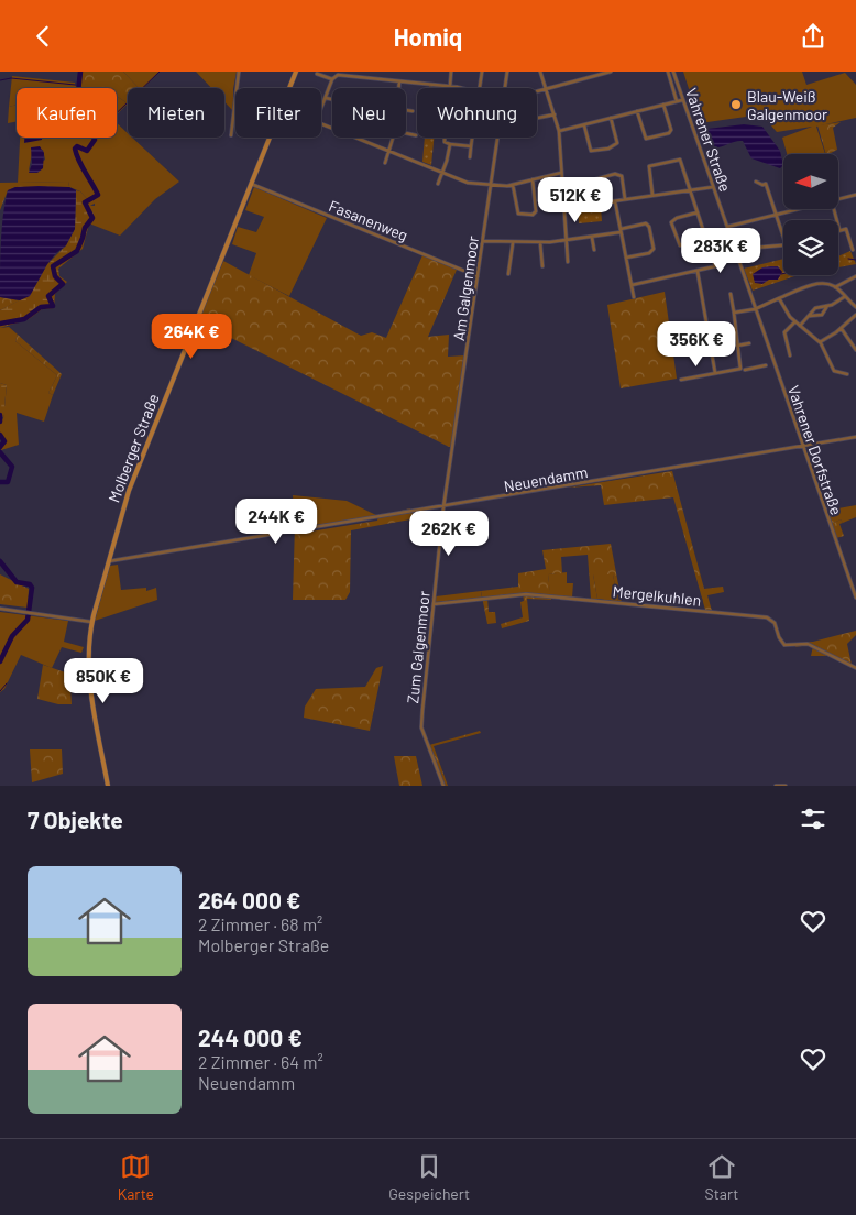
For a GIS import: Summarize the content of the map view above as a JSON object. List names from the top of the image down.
{
  "streets": {
    "main road": ["Molberger Straße"],
    "street": [
      "Vahrener Straße",
      "Fasanenweg",
      "Am Galgenmoor",
      "Vahrener Dorfstraße",
      "Neuendamm",
      "Mergelkuhlen",
      "Zum Galgenmoor"
    ]
  },
  "crossings": [
    ["Vahrener Straße", "Vahrener Dorfstraße"],
    ["Fasanenweg", "Am Galgenmoor"],
    ["Fasanenweg", "Molberger Straße"],
    ["Am Galgenmoor", "Neuendamm"],
    ["Am Galgenmoor", "Zum Galgenmoor"],
    ["Molberger Straße", "Neuendamm"],
    ["Vahrener Dorfstraße", "Neuendamm"],
    ["Neuendamm", "Zum Galgenmoor"],
    ["Mergelkuhlen", "Zum Galgenmoor"]
  ],
  "places": ["Blau-Weiß Galgenmoor"],
  "north": "left",
  "page": {
    "header": "Homiq",
    "chip": [
      "Kaufen",
      "Mieten",
      "Filter",
      "Neu",
      "Wohnung"
    ],
    "price": [
      "512K €",
      "283K €",
      "264K €",
      "356K €",
      "244K €",
      "262K €",
      "850K €"
    ],
    "heading": "7 Objekte",
    "list": [
      {
        "name": "264 000 €",
        "note": "2 Zimmer · 68 m² · Molberger Straße"
      },
      {
        "name": "244 000 €",
        "note": "2 Zimmer · 64 m² · Neuendamm"
      }
    ],
    "tabs": ["Karte", "Gespeichert", "Start"]
  }
}
